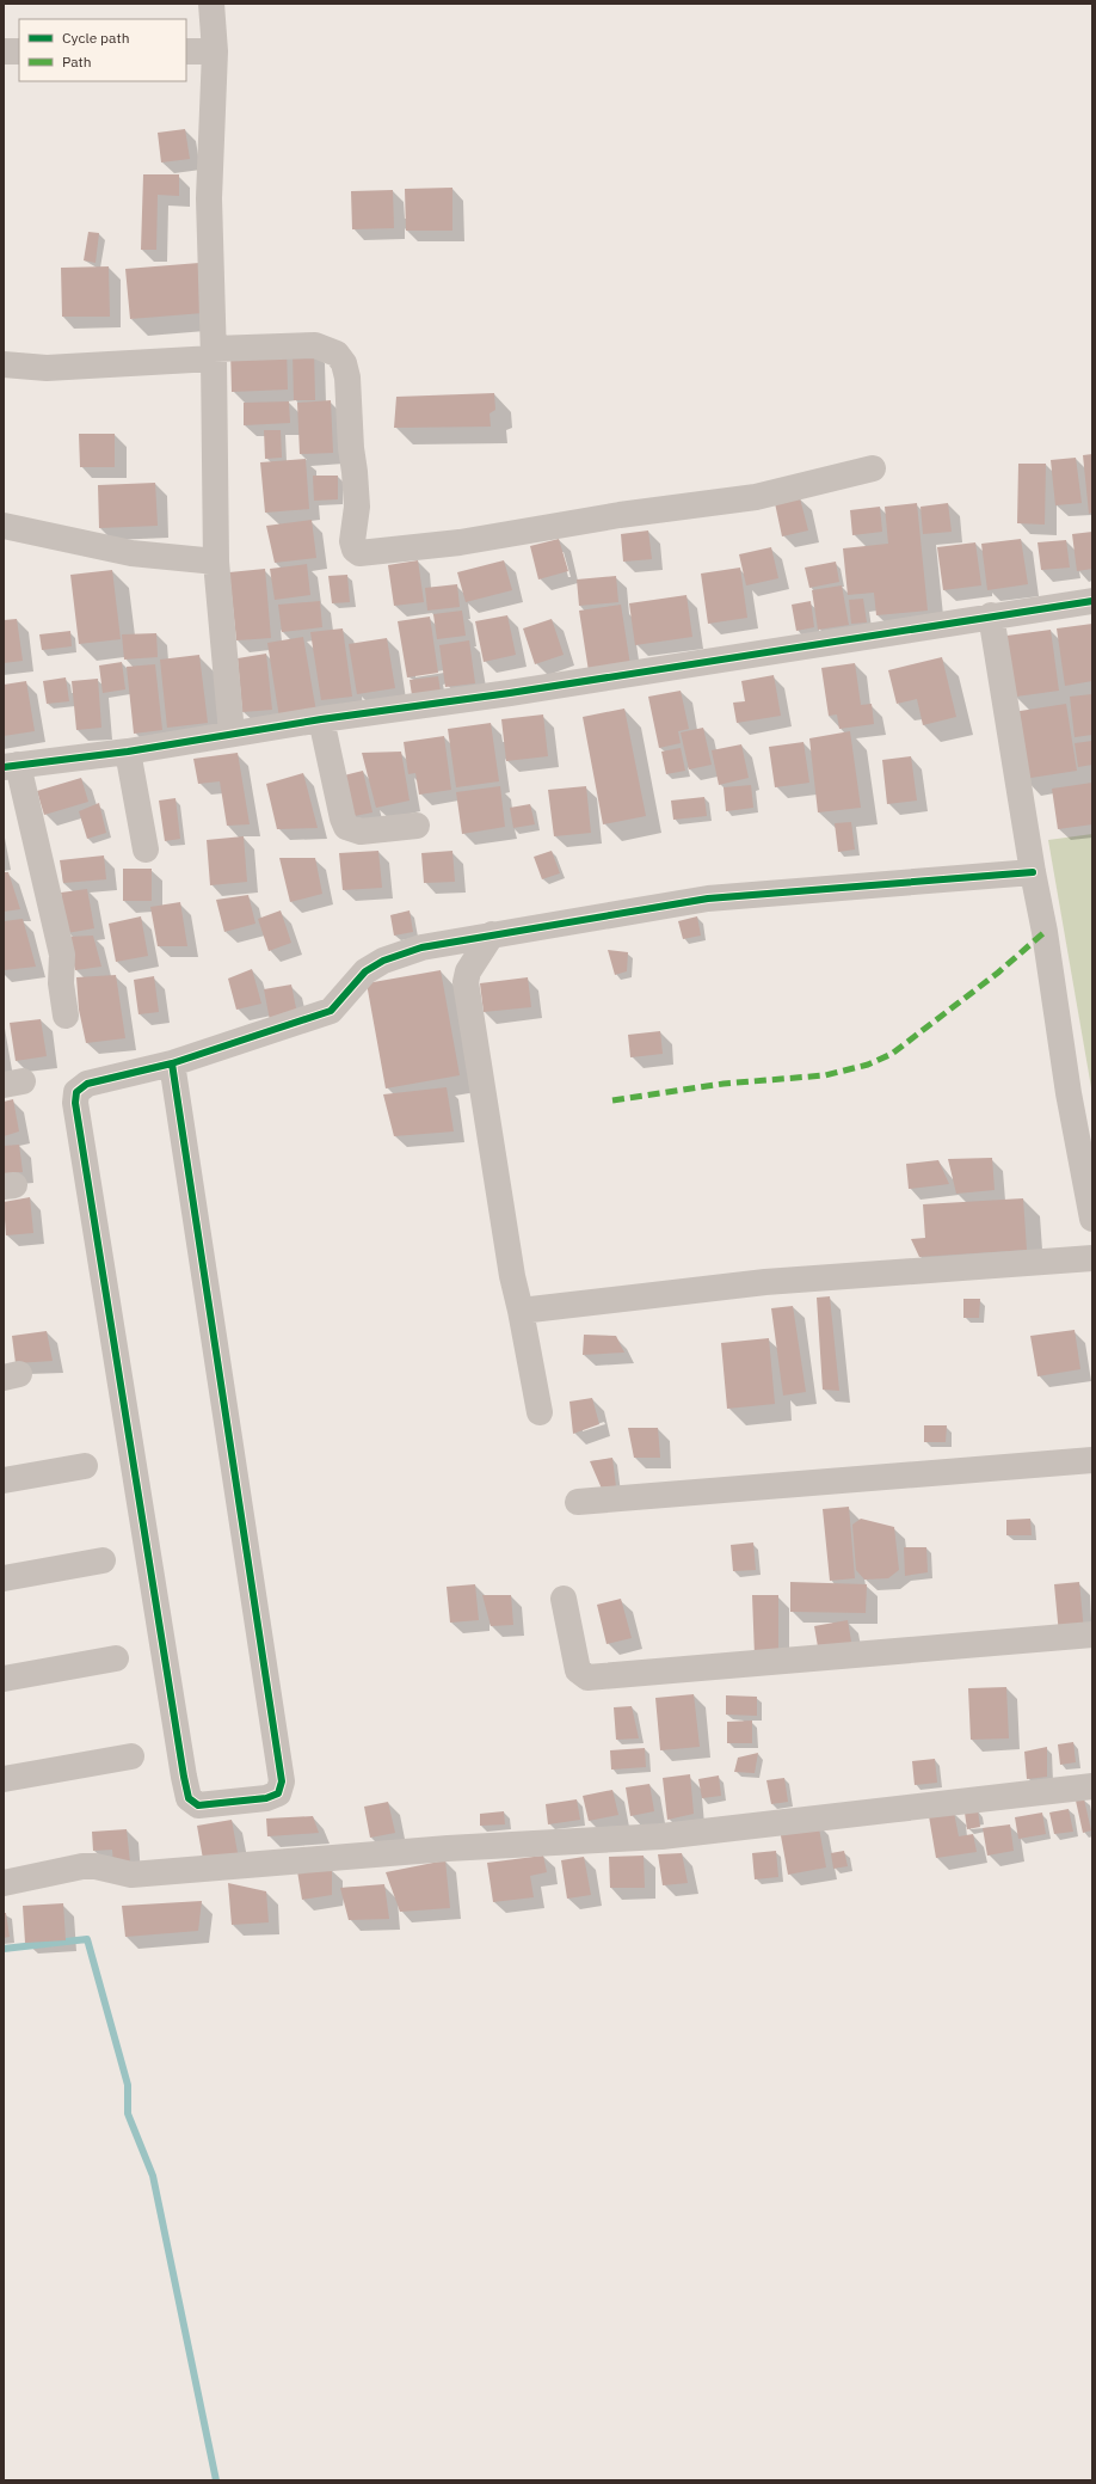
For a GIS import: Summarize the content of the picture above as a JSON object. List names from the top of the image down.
{
  "legend": ["Cycle path", "Path"]
}
